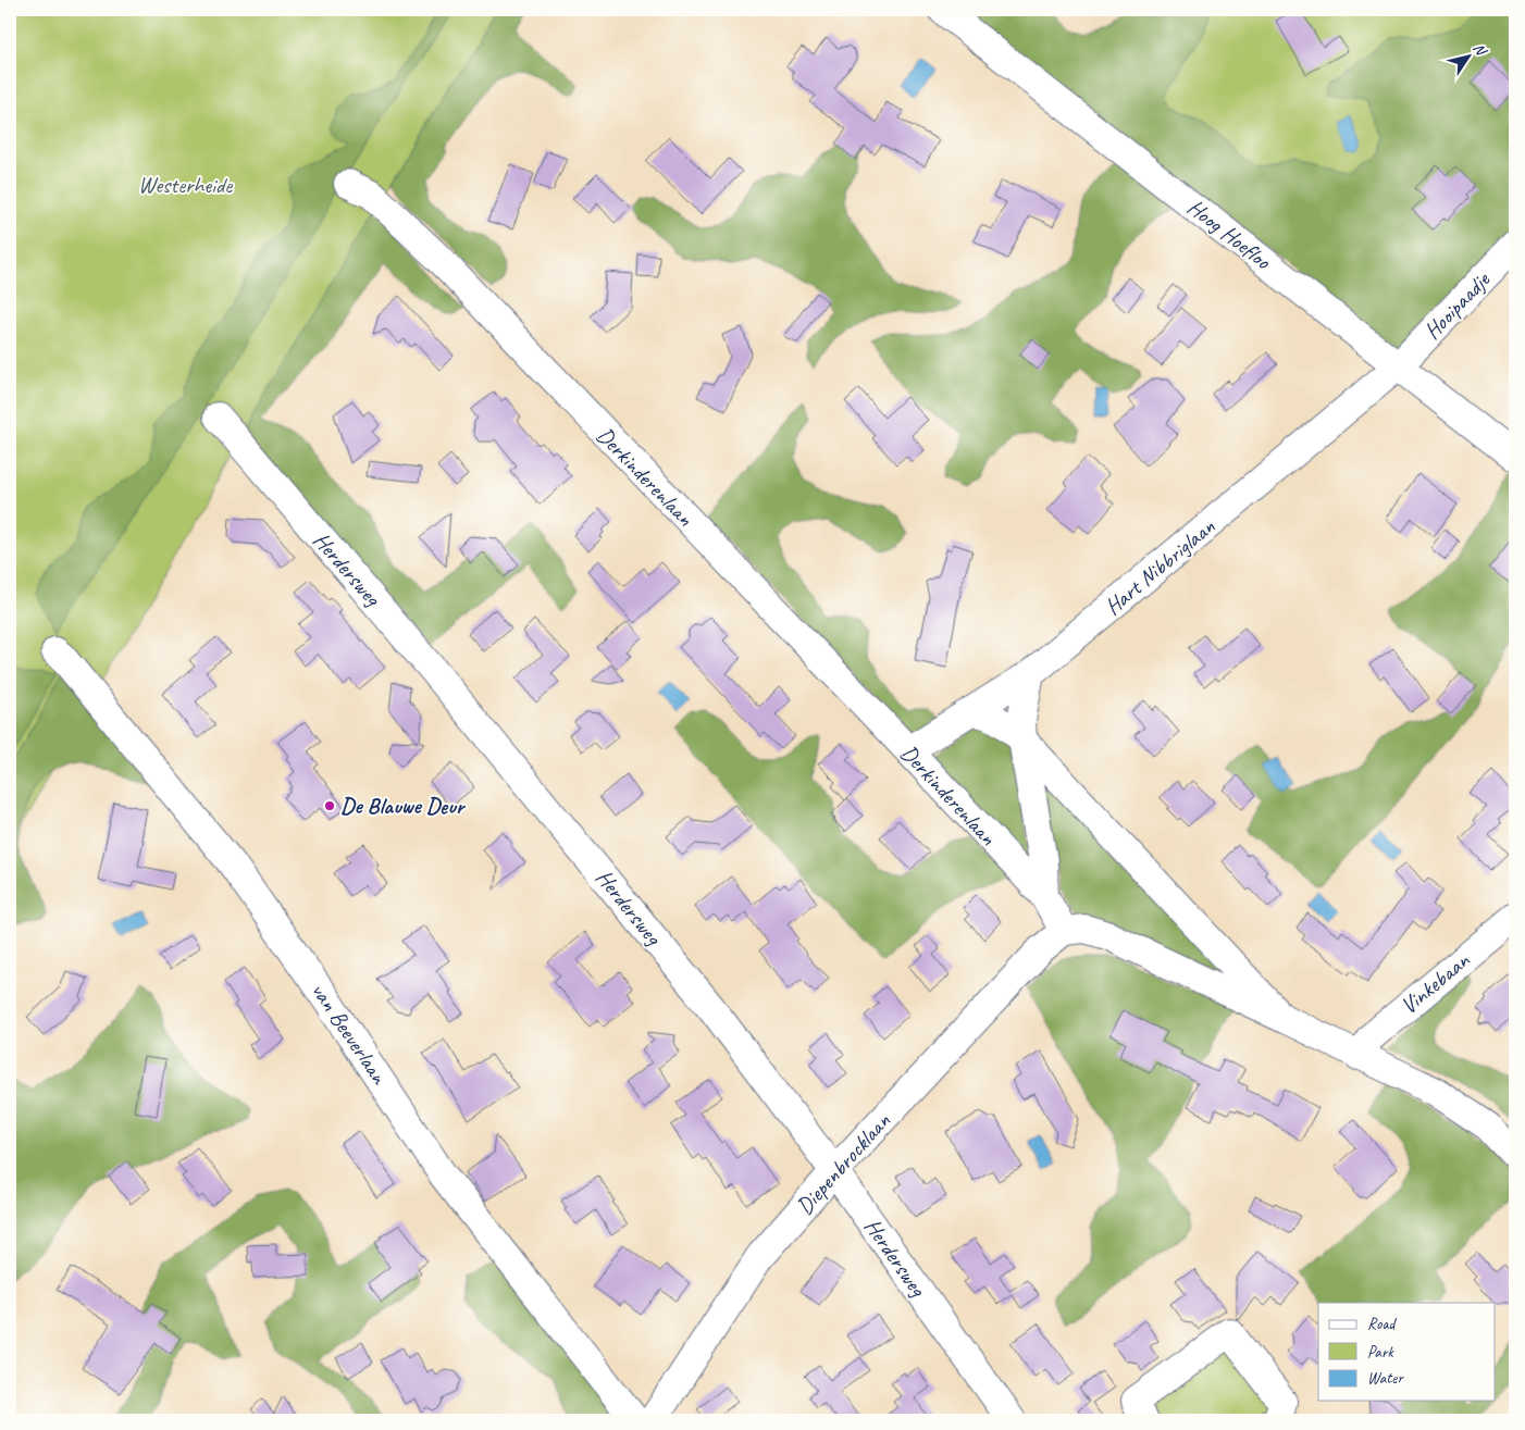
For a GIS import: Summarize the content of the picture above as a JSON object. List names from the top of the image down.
{
  "streets": {
    "street": [
      "Hoog Hoefloo",
      "Hooipaadje",
      "Derkinderenlaan",
      "Hart Nibbriglaan",
      "Herdersweg",
      "Vinkebaan",
      "van Beeverlaan",
      "Diepenbrocklaan"
    ]
  },
  "crossings": [
    ["Hoog Hoefloo", "Hooipaadje"],
    ["Hoog Hoefloo", "Hart Nibbriglaan"],
    ["Hooipaadje", "Hart Nibbriglaan"],
    ["Derkinderenlaan", "Hart Nibbriglaan"],
    ["Derkinderenlaan", "Diepenbrocklaan"],
    ["Herdersweg", "Diepenbrocklaan"]
  ],
  "parks": ["Westerheide"],
  "places": ["De Blauwe Deur"],
  "legend": ["Road", "Park", "Water"],
  "north": "top right"
}
